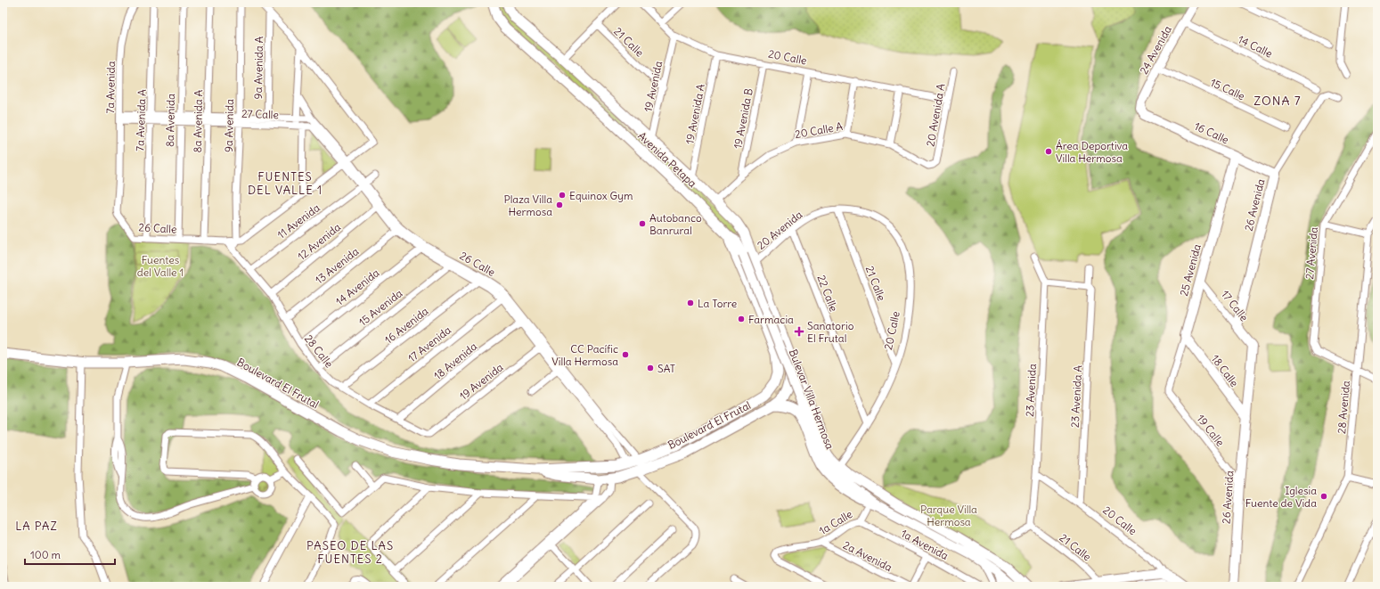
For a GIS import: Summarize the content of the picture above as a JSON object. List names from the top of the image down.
{
  "streets": {
    "main road": [
      "24 Avenida",
      "16 Calle",
      "Avenida Petapa",
      "26 Avenida",
      "25 Avenida",
      "17 Calle",
      "18 Calle",
      "Boulevard El Frutal",
      "Bulevar Villa Hermosa"
    ],
    "street": [
      "21 Calle",
      "14 Calle",
      "20 Calle",
      "9a Avenida A",
      "19 Avenida",
      "7a Avenida",
      "15 Calle",
      "27 Calle",
      "19 Avenida A",
      "20 Avenida A",
      "19 Avenida B",
      "7a Avenida A",
      "8a Avenida",
      "8a Avenida A",
      "9a Avenida",
      "20 Calle A",
      "11 Avenida",
      "26 Calle",
      "20 Avenida",
      "12 Avenida",
      "27 Avenida",
      "13 Avenida",
      "14 Avenida",
      "22 Calle",
      "15 Avenida",
      "16 Avenida",
      "17 Avenida",
      "28 Calle",
      "18 Avenida",
      "23 Avenida",
      "23 Avenida A",
      "28 Avenida",
      "19 Calle",
      "1a Calle",
      "1a Avenida",
      "2a Avenida"
    ]
  },
  "crossings": [
    ["21 Calle", "20 Calle"],
    ["21 Calle", "19 Avenida"],
    ["21 Calle", "20 Avenida"],
    ["21 Calle", "23 Avenida"],
    ["14 Calle", "24 Avenida"],
    ["24 Avenida", "15 Calle"],
    ["24 Avenida", "16 Calle"],
    ["20 Calle", "19 Avenida"],
    ["20 Calle", "19 Avenida A"],
    ["20 Calle", "20 Avenida A"],
    ["20 Calle", "19 Avenida B"],
    ["20 Calle", "20 Avenida"],
    ["20 Calle", "22 Calle"],
    ["20 Calle", "23 Avenida"],
    ["20 Calle", "23 Avenida A"],
    ["20 Calle", "Bulevar Villa Hermosa"],
    ["9a Avenida A", "27 Calle"],
    ["19 Avenida", "Avenida Petapa"],
    ["19 Avenida", "26 Calle"],
    ["19 Avenida", "28 Calle"],
    ["7a Avenida", "27 Calle"],
    ["7a Avenida", "26 Calle"],
    ["27 Calle", "7a Avenida A"],
    ["27 Calle", "8a Avenida"],
    ["27 Calle", "8a Avenida A"],
    ["27 Calle", "9a Avenida"],
    ["27 Calle", "26 Calle"],
    ["19 Avenida A", "Avenida Petapa"],
    ["20 Avenida A", "20 Calle A"],
    ["19 Avenida B", "20 Calle A"],
    ["7a Avenida A", "26 Calle"],
    ["8a Avenida", "26 Calle"],
    ["8a Avenida A", "26 Calle"],
    ["9a Avenida", "26 Calle"],
    ["20 Calle A", "Avenida Petapa"],
    ["16 Calle", "26 Avenida"],
    ["16 Calle", "25 Avenida"],
    ["Avenida Petapa", "20 Avenida"],
    ["Avenida Petapa", "Bulevar Villa Hermosa"],
    ["26 Avenida", "17 Calle"],
    ["26 Avenida", "18 Calle"],
    ["26 Avenida", "19 Calle"],
    ["11 Avenida", "26 Calle"],
    ["11 Avenida", "28 Calle"],
    ["26 Calle", "12 Avenida"],
    ["26 Calle", "13 Avenida"],
    ["26 Calle", "14 Avenida"],
    ["26 Calle", "15 Avenida"],
    ["26 Calle", "16 Avenida"],
    ["26 Calle", "17 Avenida"],
    ["26 Calle", "28 Calle"],
    ["26 Calle", "18 Avenida"],
    ["26 Calle", "Boulevard El Frutal"],
    ["20 Avenida", "22 Calle"],
    ["12 Avenida", "28 Calle"],
    ["27 Avenida", "28 Avenida"],
    ["13 Avenida", "28 Calle"],
    ["25 Avenida", "17 Calle"],
    ["25 Avenida", "18 Calle"],
    ["25 Avenida", "19 Calle"],
    ["14 Avenida", "28 Calle"],
    ["15 Avenida", "28 Calle"],
    ["16 Avenida", "28 Calle"],
    ["17 Avenida", "28 Calle"],
    ["28 Calle", "18 Avenida"],
    ["Bulevar Villa Hermosa", "1a Calle"],
    ["1a Calle", "1a Avenida"],
    ["1a Calle", "2a Avenida"]
  ],
  "districts": [
    "ZONA 7",
    "FUENTES DEL VALLE 1",
    "LA PAZ",
    "PASEO DE LAS FUENTES 2"
  ],
  "parks": ["Fuentes del Valle 1", "Parque Villa Hermosa"],
  "places": {
    "other": [
      "Área Deportiva Villa Hermosa",
      "Equinox Gym",
      "Plaza Villa Hermosa",
      "Autobanco Banrural",
      "La Torre",
      "Farmacia",
      "CC Pacífic Villa Hermosa",
      "SAT",
      "Iglesia Fuente de Vida"
    ],
    "health": ["Sanatorio El Frutal"]
  },
  "scale_bar": "100 m"
}
